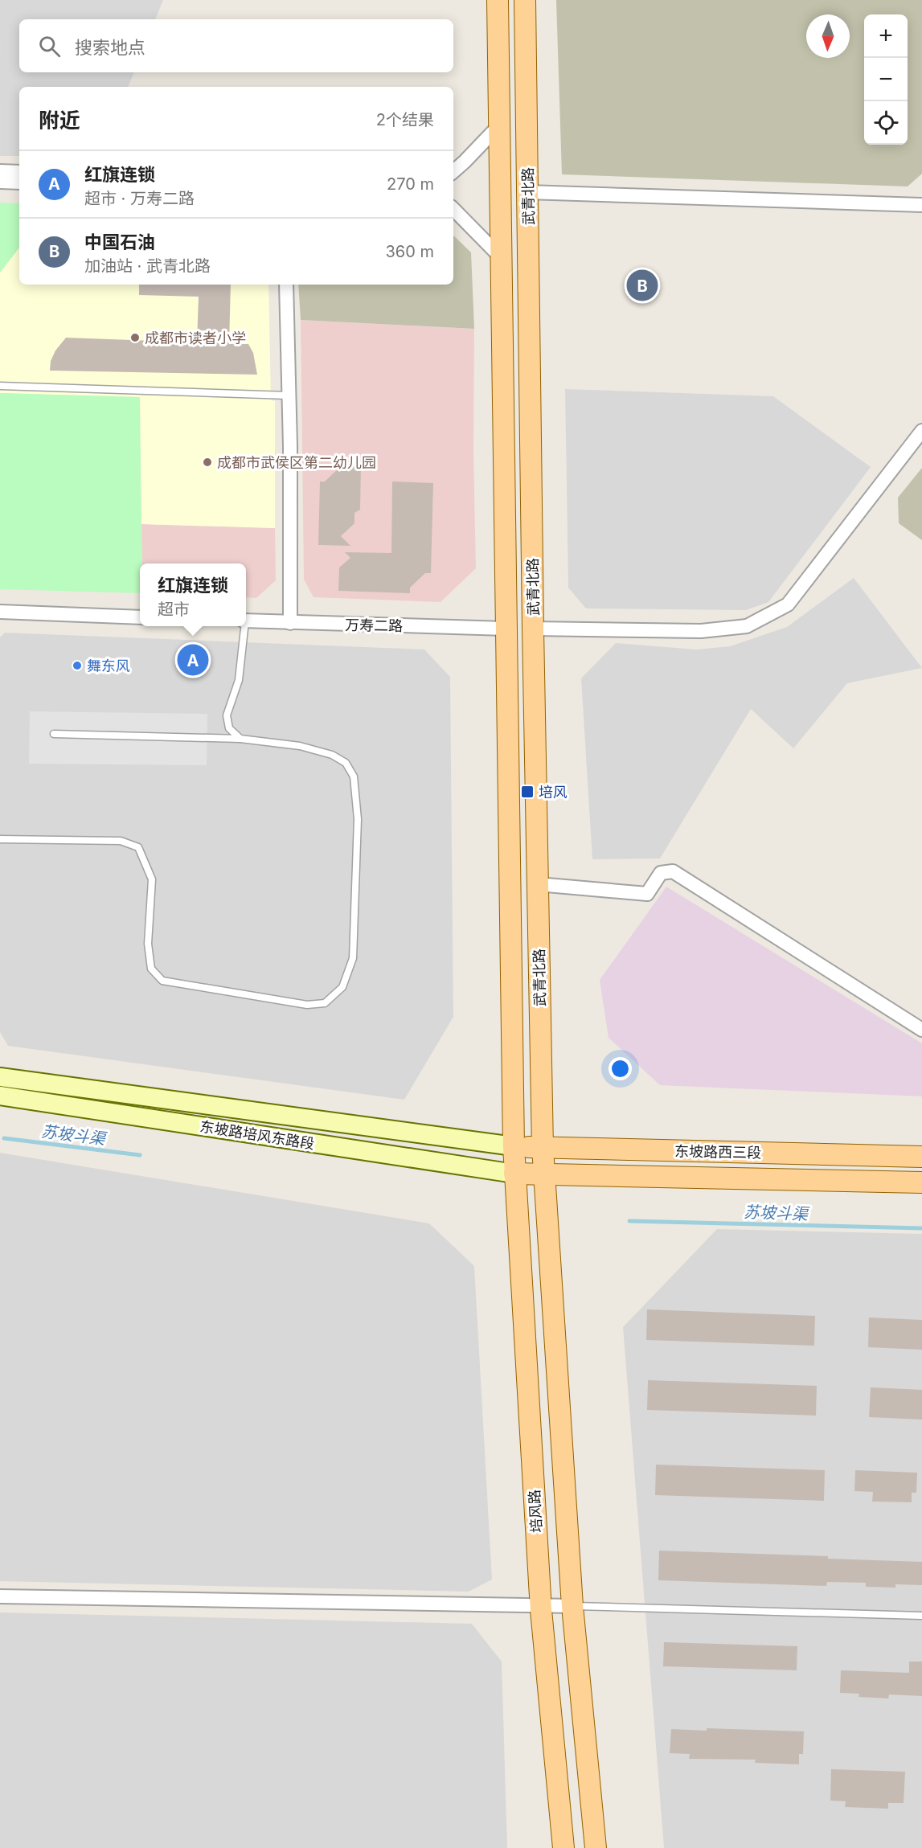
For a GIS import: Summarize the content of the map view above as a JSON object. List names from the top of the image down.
{
  "streets": {
    "main road": [
      "武青北路",
      "东坡路培风东路段",
      "东坡路西三段",
      "培风路"
    ],
    "street": ["万寿二路"]
  },
  "crossings": [
    ["武青北路", "万寿二路"],
    ["武青北路", "东坡路培风东路段"],
    ["武青北路", "东坡路西三段"],
    ["武青北路", "培风路"],
    ["东坡路培风东路段", "东坡路西三段"],
    ["东坡路培风东路段", "培风路"],
    ["东坡路西三段", "培风路"]
  ],
  "water": ["苏坡斗渠"],
  "places": {
    "other": ["成都市读者小学", "成都市武侯区第二幼儿园", "舞东风"],
    "transit": ["培风"]
  },
  "north": "bottom",
  "page": {
    "map_buttons": ["+", "−"],
    "search": "搜索地点",
    "heading": ["附近", "2个结果"],
    "list": [
      {
        "mark": "A",
        "name": "红旗连锁",
        "note": "超市 · 万寿二路",
        "value": "270 m"
      },
      {
        "mark": "B",
        "name": "中国石油",
        "note": "加油站 · 武青北路",
        "value": "360 m"
      }
    ],
    "pins": ["B", "A"],
    "popup": ["红旗连锁", "超市"]
  }
}
